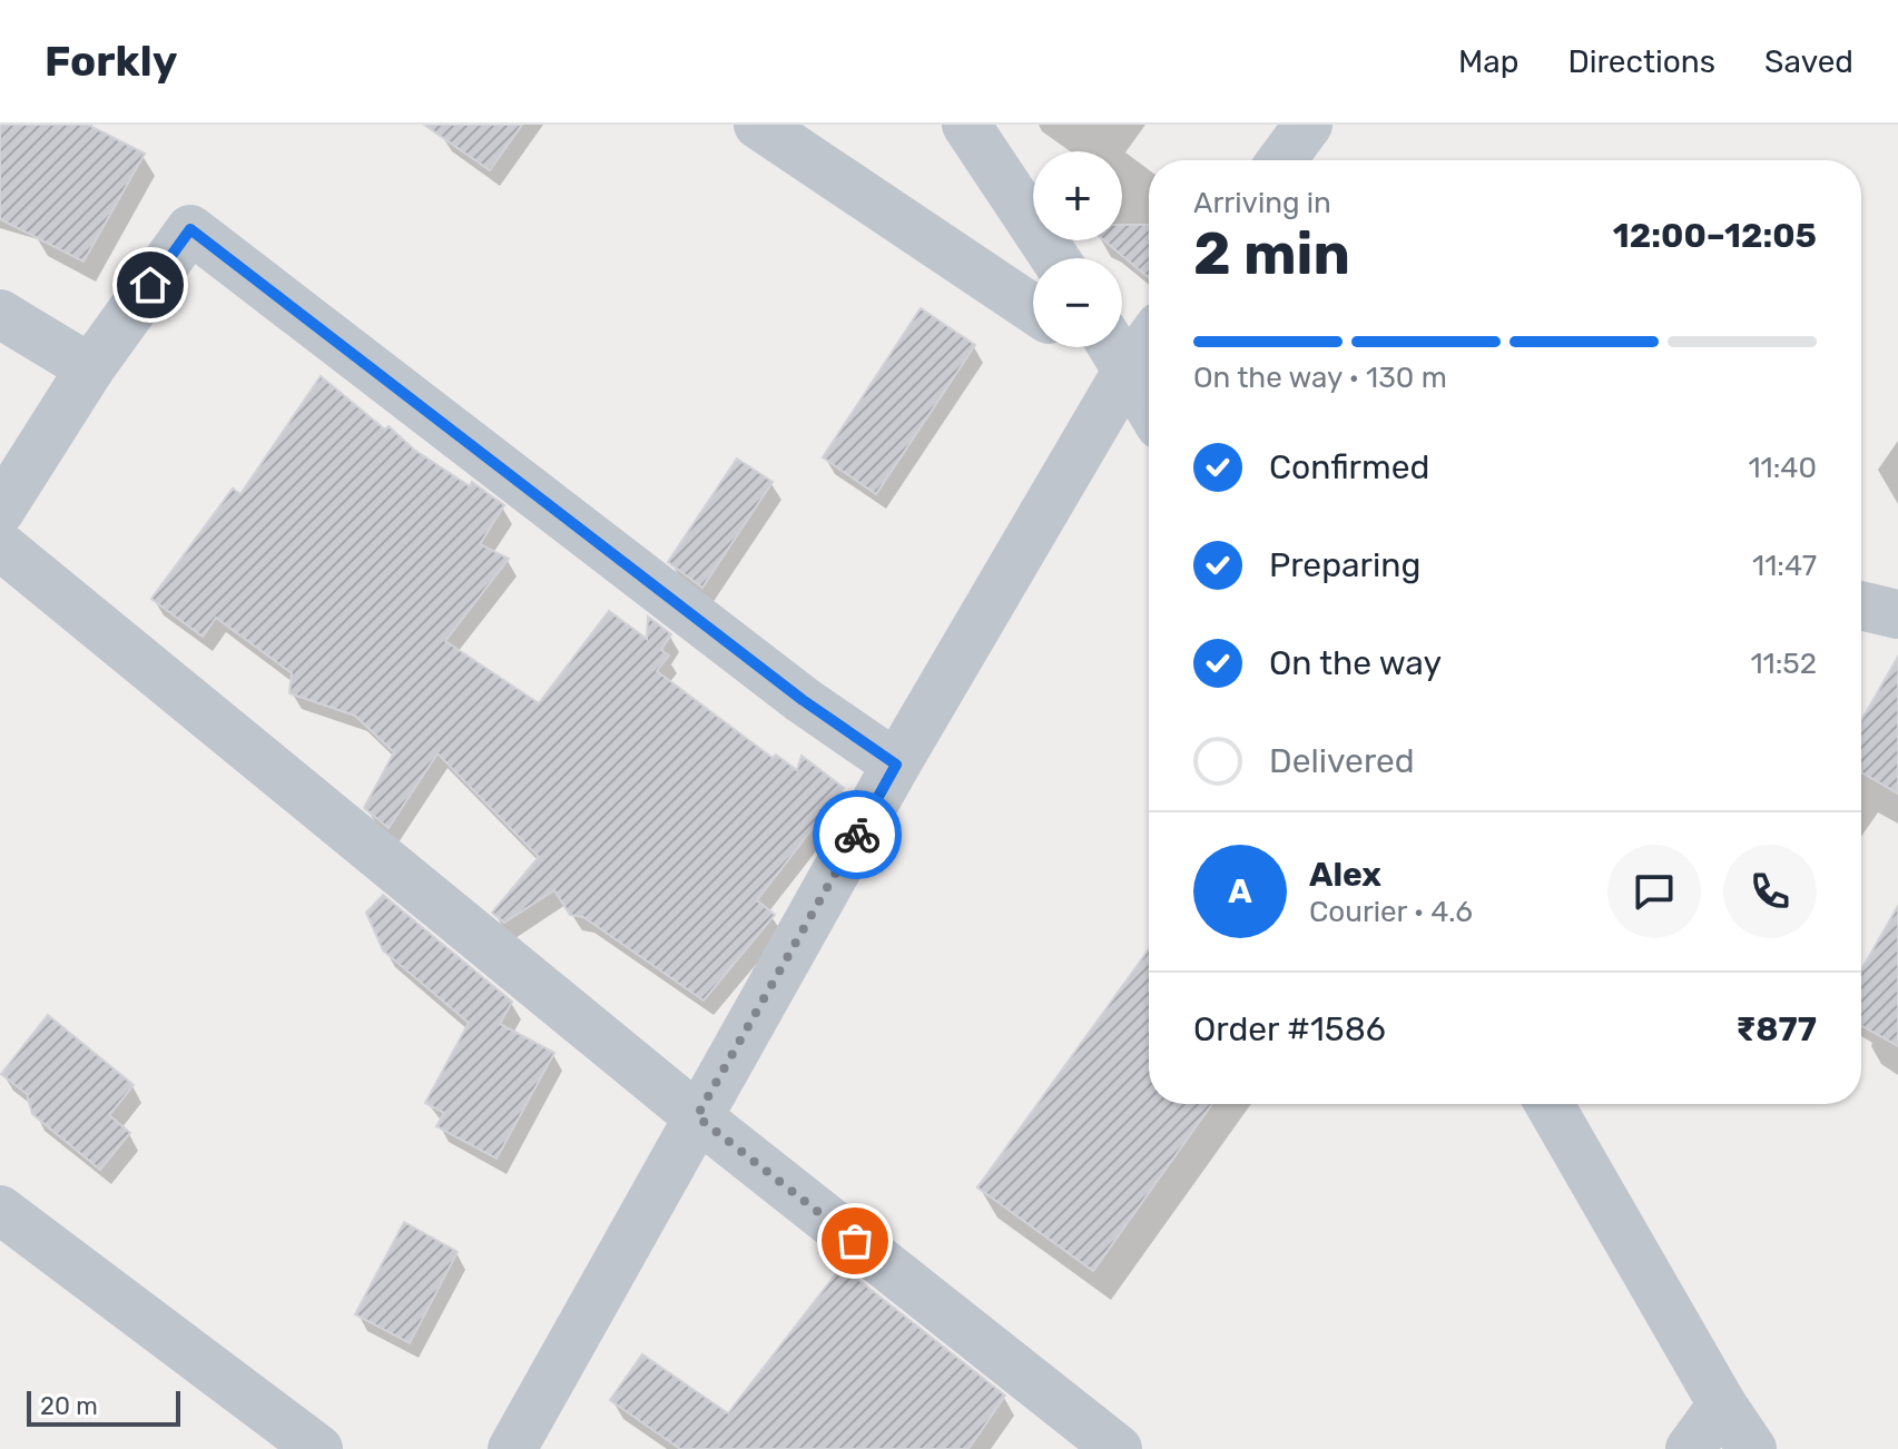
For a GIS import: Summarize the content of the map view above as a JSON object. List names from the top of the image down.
{
  "scale_bar": "20 m",
  "page": {
    "header": "Forkly",
    "nav": ["Map", "Directions", "Saved"],
    "map_buttons": ["+", "−"],
    "heading": ["2 min", "Arriving in", "12:00–12:05"],
    "panel": [
      "Alex",
      "Courier · 4.6",
      "Order #1586",
      "₹877"
    ],
    "bar": "On the way · 130 m",
    "list": [
      ["Confirmed", "11:40"],
      ["Preparing", "11:47"],
      ["On the way", "11:52"],
      "Delivered"
    ],
    "round": "A",
    "scale": "20 m"
  }
}
